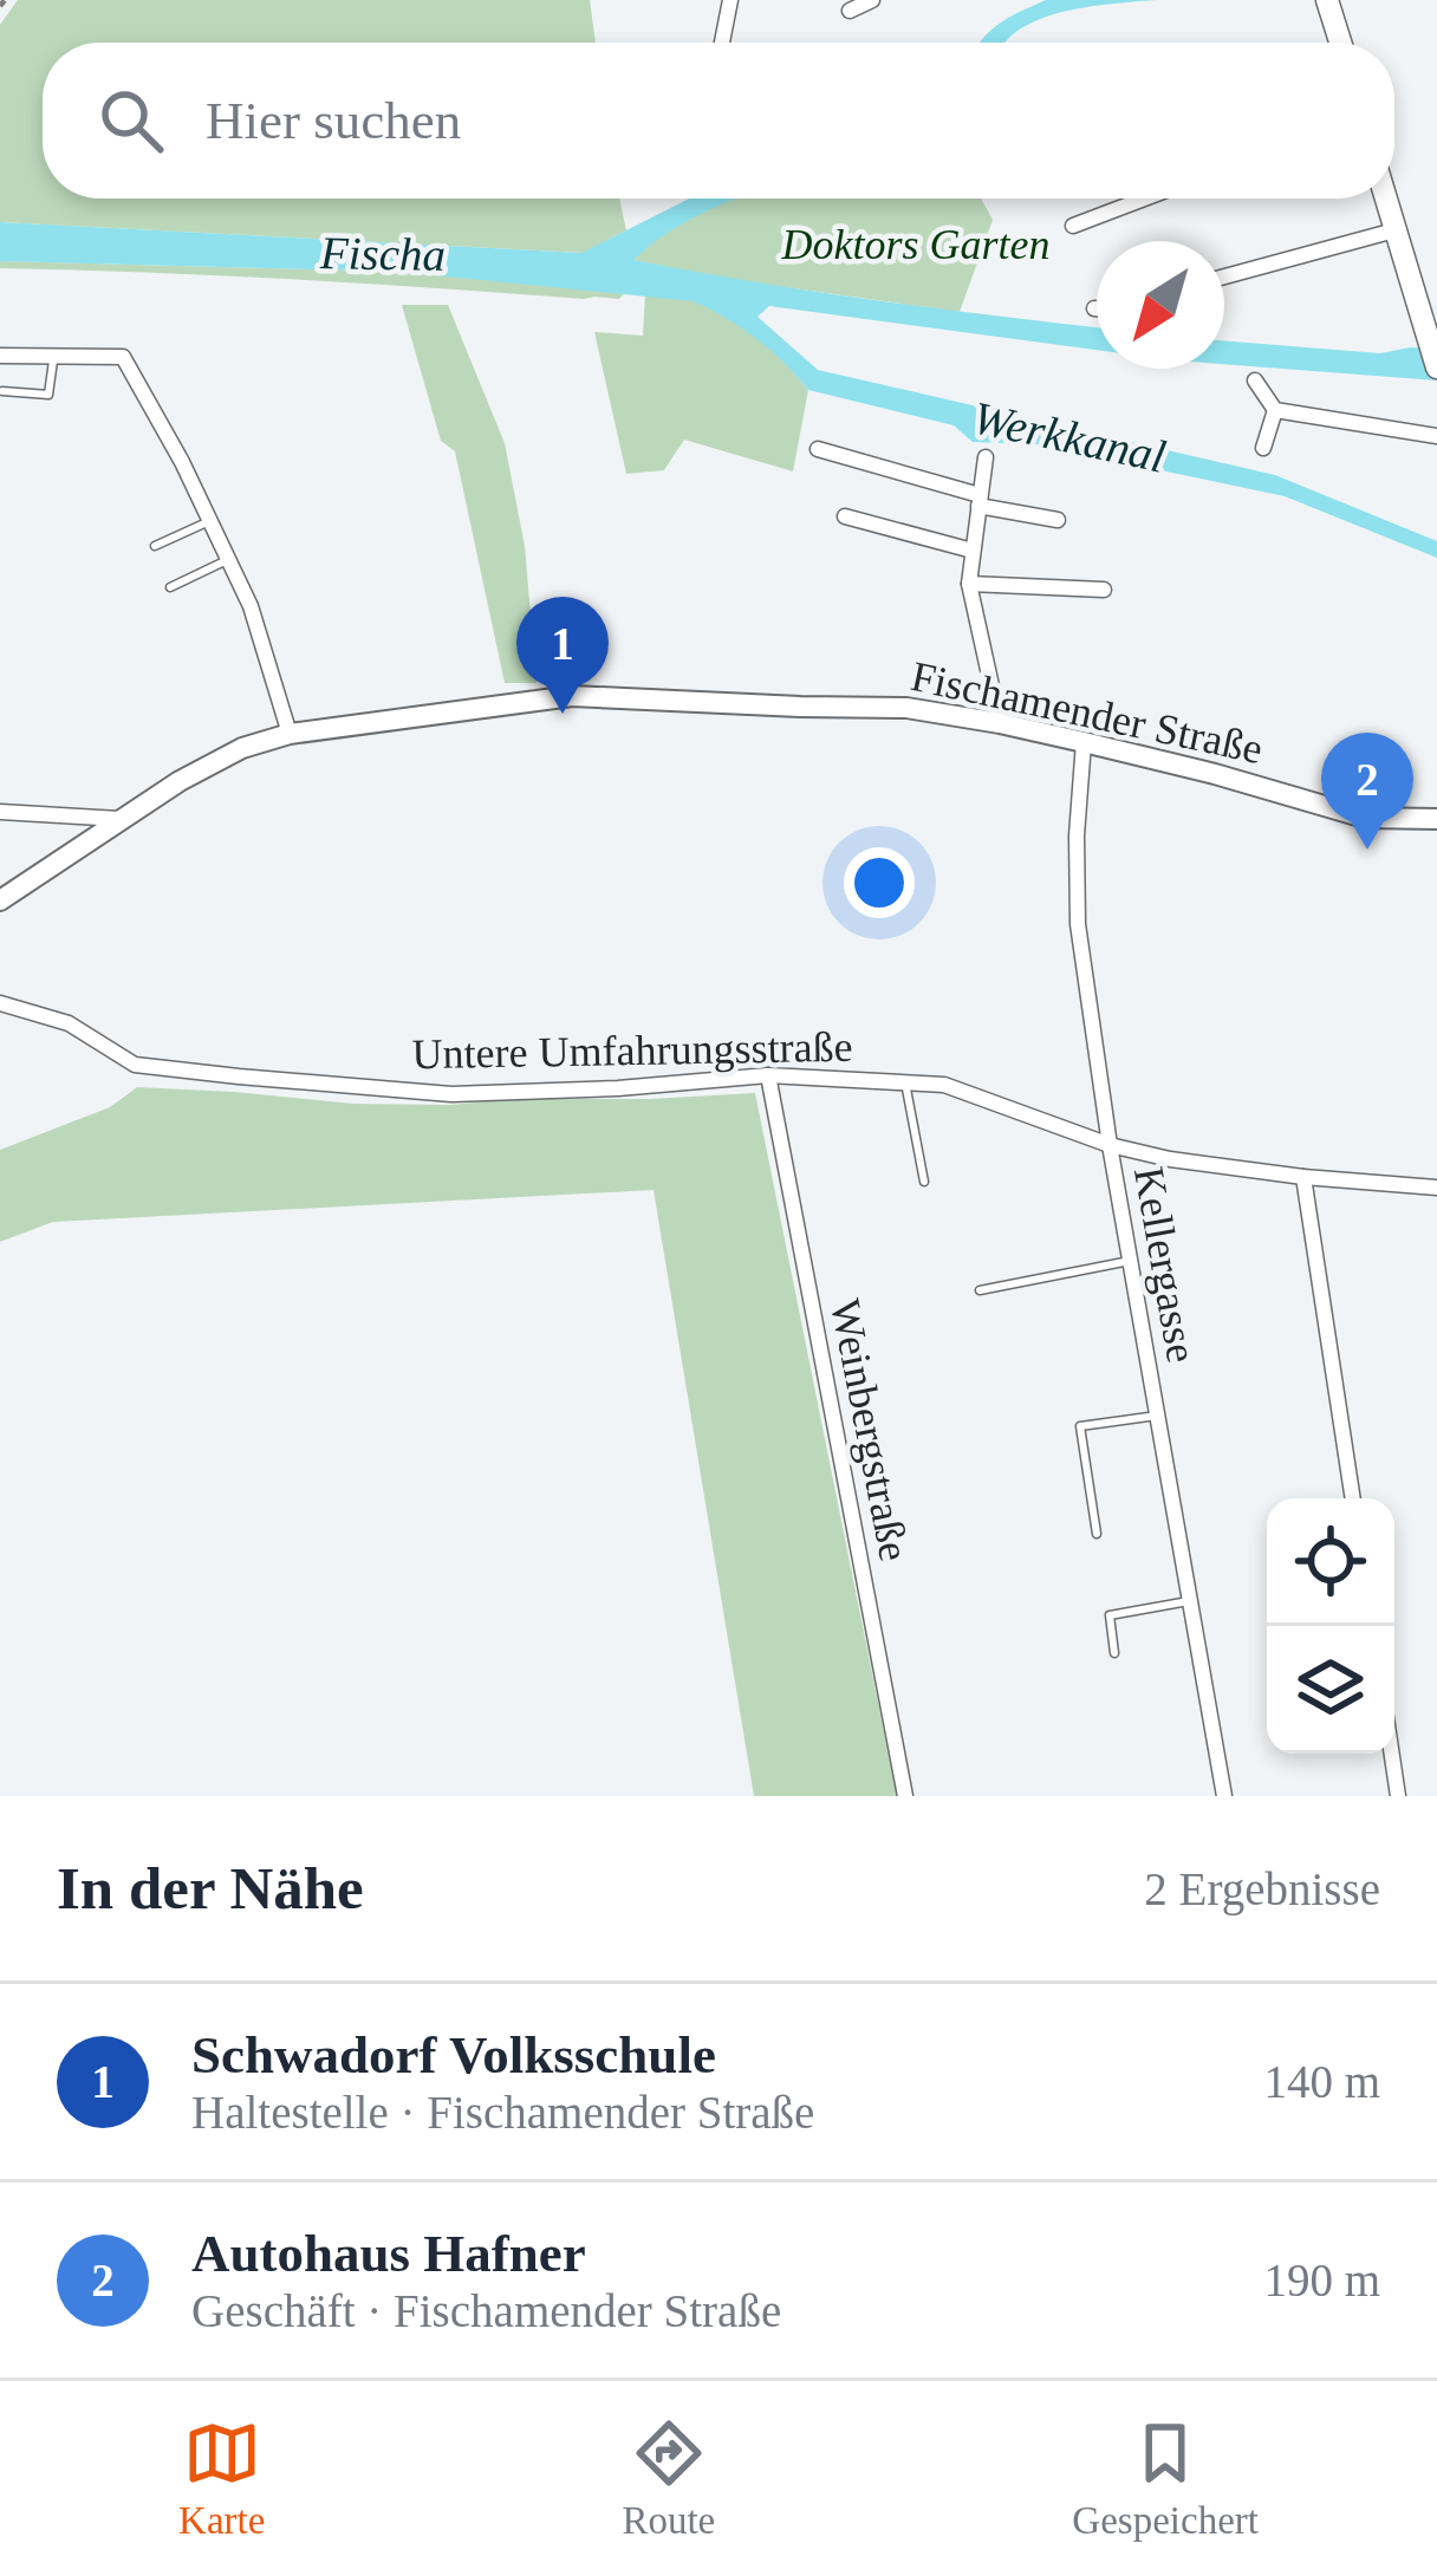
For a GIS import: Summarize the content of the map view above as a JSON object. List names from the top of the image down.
{
  "streets": {
    "main road": ["Fischamender Straße"],
    "street": ["Untere Umfahrungsstraße", "Kellergasse", "Weinbergstraße"]
  },
  "crossings": [
    ["Fischamender Straße", "Kellergasse"],
    ["Untere Umfahrungsstraße", "Kellergasse"],
    ["Untere Umfahrungsstraße", "Weinbergstraße"]
  ],
  "water": ["Fischa", "Werkkanal"],
  "parks": ["Doktors Garten"],
  "north": "bottom left",
  "page": {
    "search": "Hier suchen",
    "pins": ["1", "2"],
    "heading": ["In der Nähe", "2 Ergebnisse"],
    "list": [
      {
        "mark": "1",
        "name": "Schwadorf Volksschule",
        "note": "Haltestelle · Fischamender Straße",
        "value": "140 m"
      },
      {
        "mark": "2",
        "name": "Autohaus Hafner",
        "note": "Geschäft · Fischamender Straße",
        "value": "190 m"
      }
    ],
    "nav": ["Karte", "Route", "Gespeichert"]
  }
}
